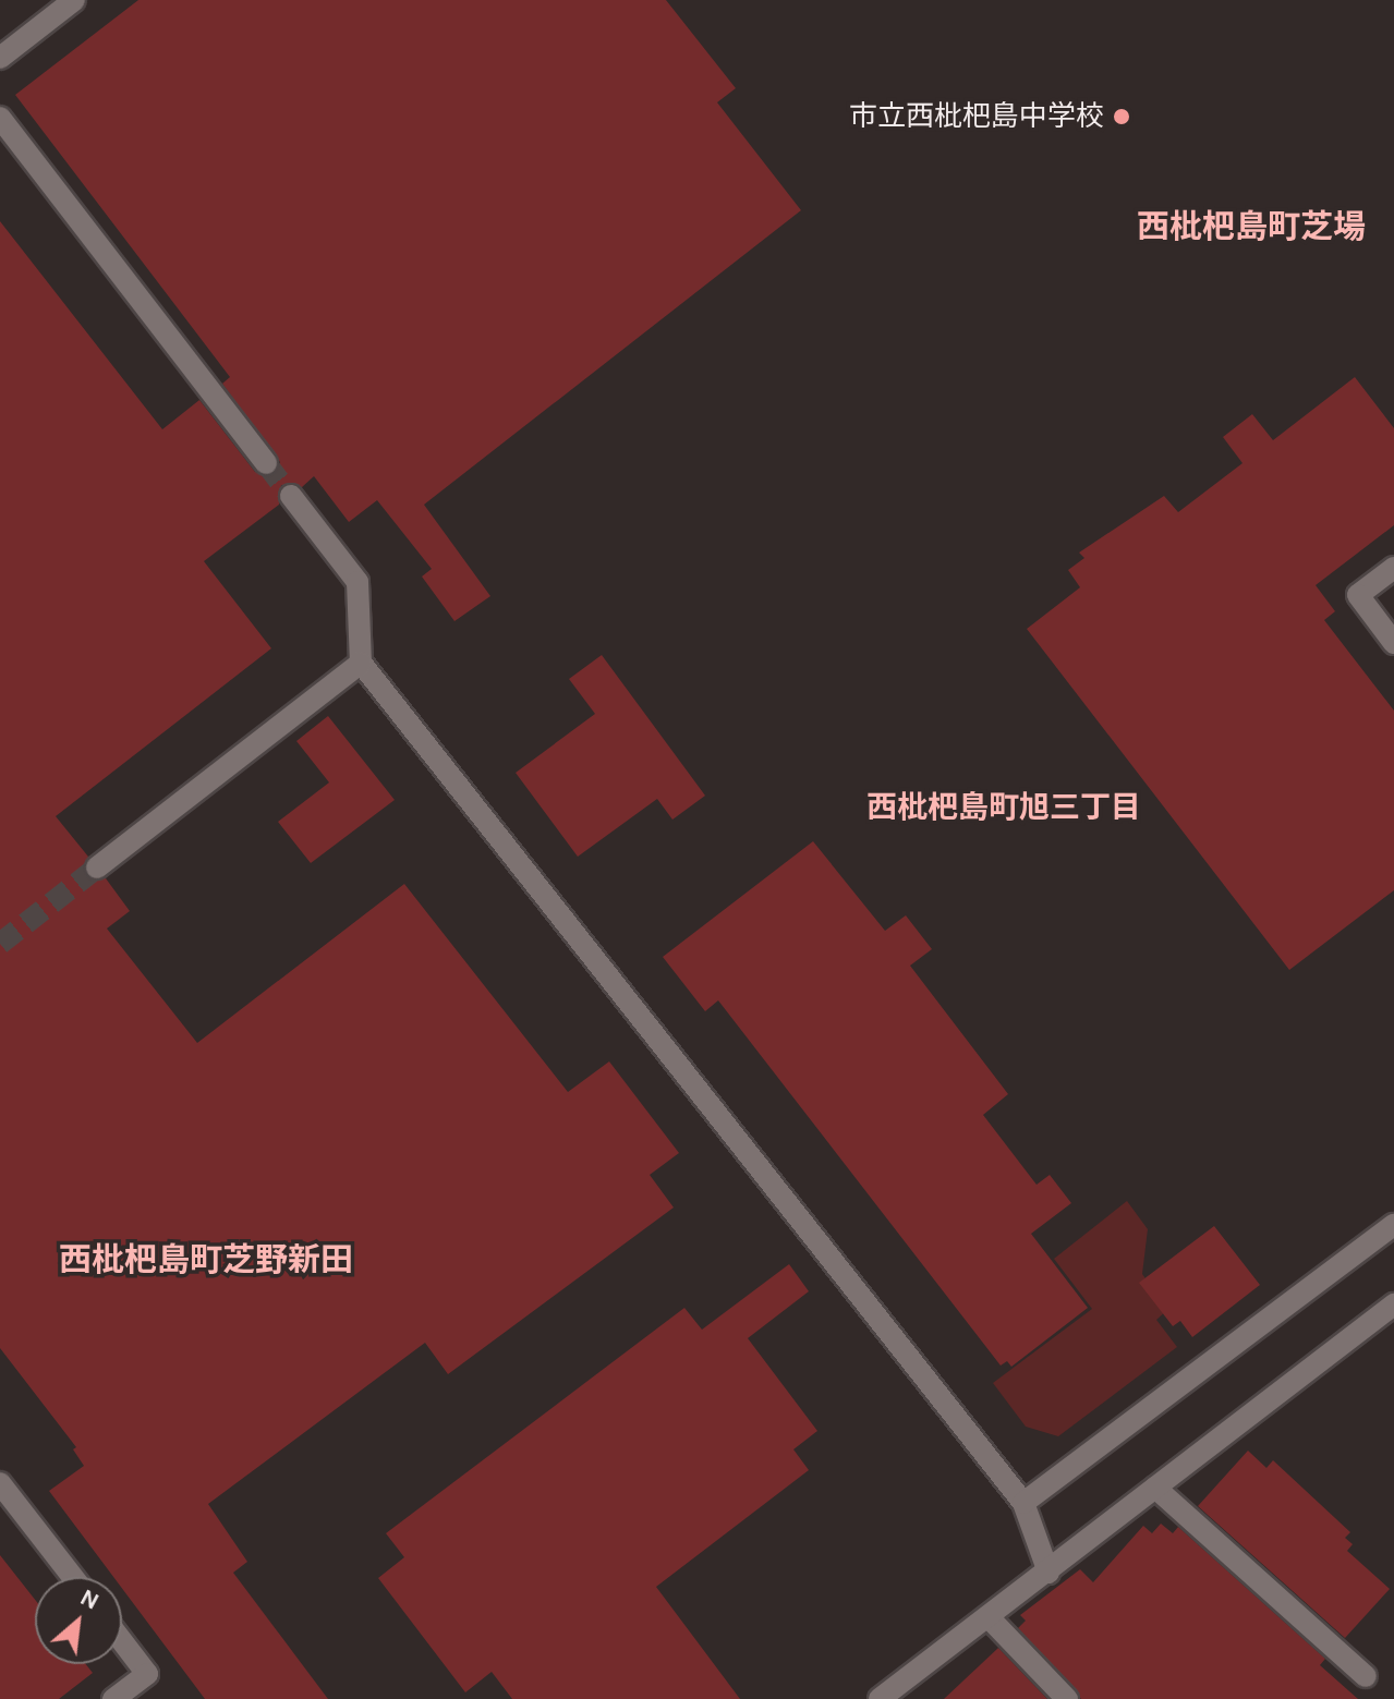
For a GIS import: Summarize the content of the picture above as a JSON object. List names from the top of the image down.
{
  "districts": ["西枇杷島町芝場", "西枇杷島町旭三丁目", "西枇杷島町芝野新田"],
  "places": ["市立西枇杷島中学校"],
  "north": "top right"
}
